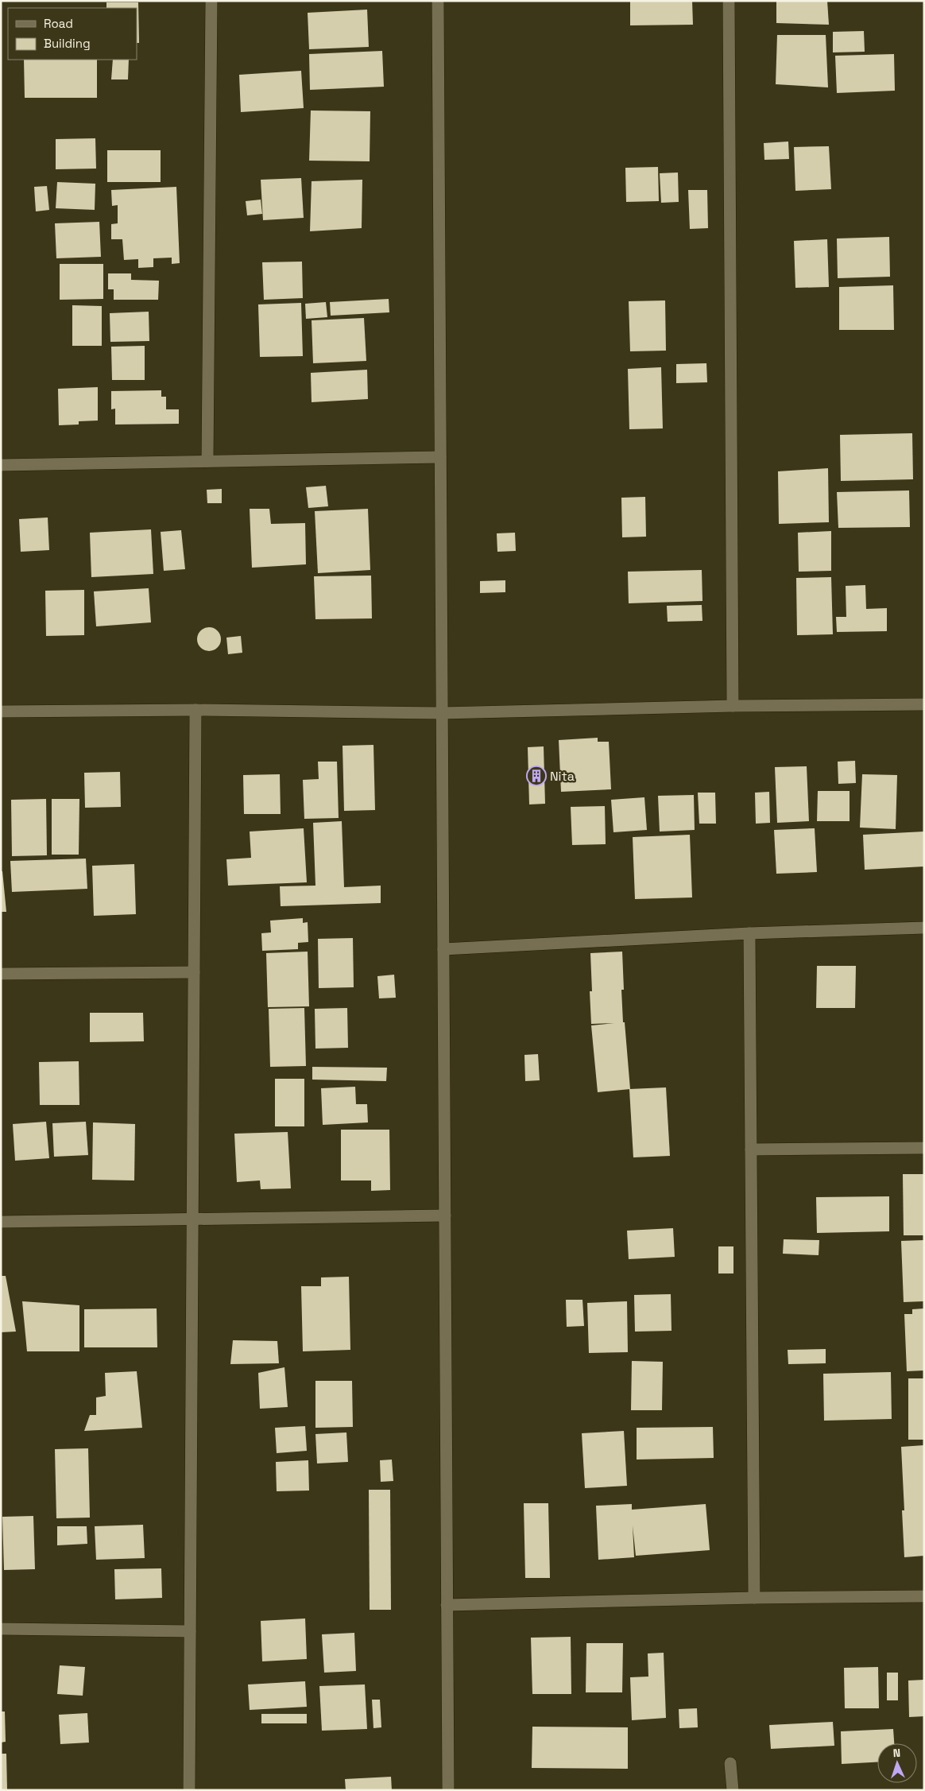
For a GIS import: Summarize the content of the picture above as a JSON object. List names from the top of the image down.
{
  "places": {
    "building": ["Nita"]
  },
  "legend": ["Road", "Building"],
  "north": "top"
}
